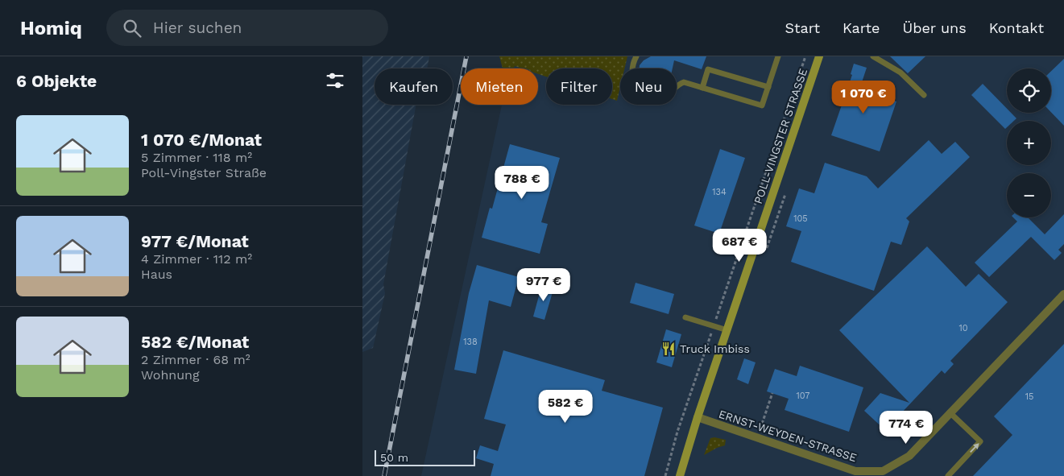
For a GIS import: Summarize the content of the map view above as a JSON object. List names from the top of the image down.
{
  "streets": {
    "street": ["POLL-VINGSTER STRASSE", "ERNST-WEYDEN-STRASSE"]
  },
  "crossings": [
    ["POLL-VINGSTER STRASSE", "ERNST-WEYDEN-STRASSE"]
  ],
  "places": {
    "restaurant": ["Truck Imbiss"]
  },
  "house_numbers": [
    "134",
    "105",
    "10",
    "138",
    "107",
    "15"
  ],
  "scale_bar": "50 m",
  "page": {
    "header": "Homiq",
    "search": "Hier suchen",
    "nav": [
      "Start",
      "Karte",
      "Über uns",
      "Kontakt"
    ],
    "heading": "6 Objekte",
    "map_buttons": ["+", "−"],
    "chip": [
      "Kaufen",
      "Mieten",
      "Filter",
      "Neu"
    ],
    "price": [
      "1 070 €",
      "788 €",
      "687 €",
      "977 €",
      "582 €",
      "774 €"
    ],
    "list": [
      {
        "name": "1 070 €/Monat",
        "note": "5 Zimmer · 118 m² · Poll-Vingster Straße"
      },
      {
        "name": "977 €/Monat",
        "note": "4 Zimmer · 112 m² · Haus"
      },
      {
        "name": "582 €/Monat",
        "note": "2 Zimmer · 68 m² · Wohnung"
      }
    ],
    "scale": "50 m"
  }
}
